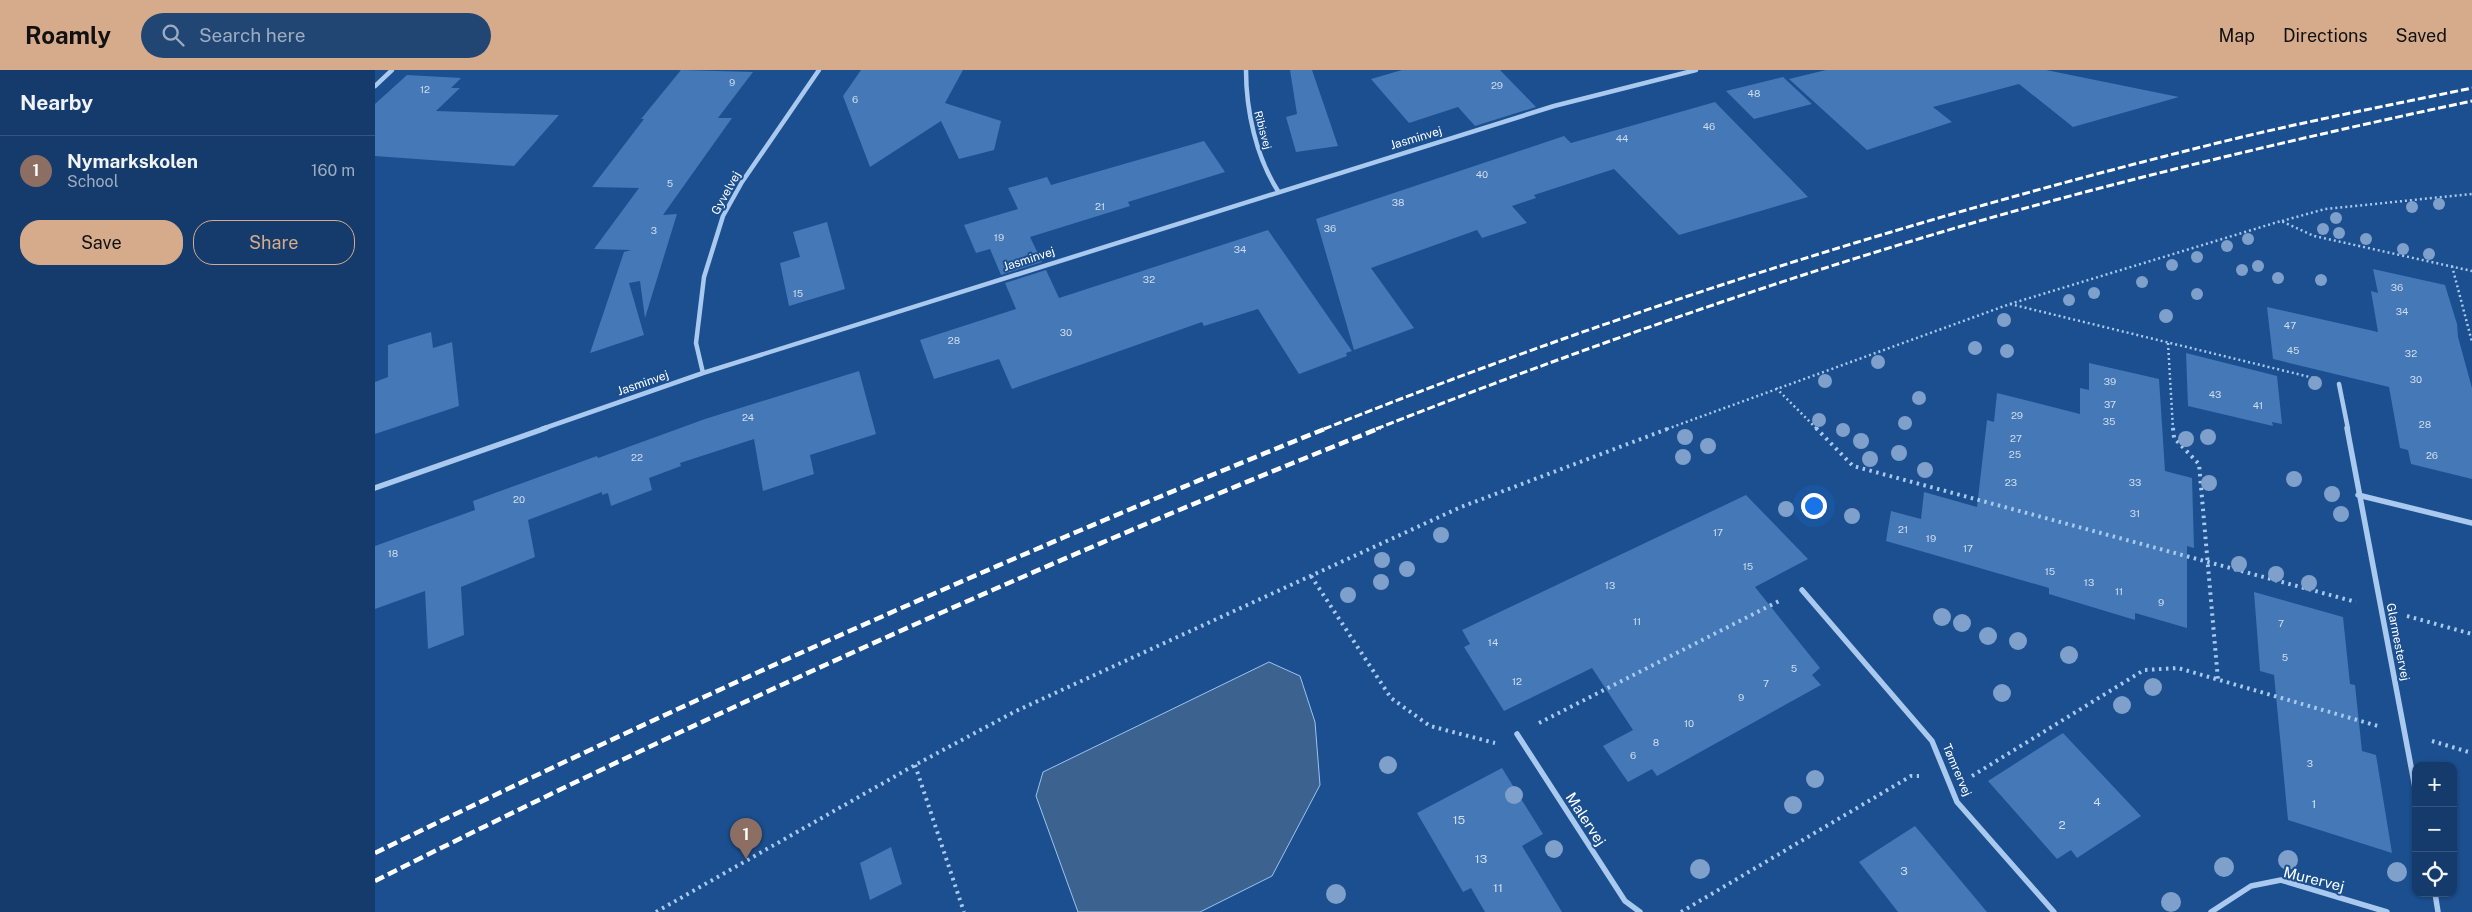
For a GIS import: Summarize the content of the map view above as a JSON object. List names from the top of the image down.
{
  "streets": {
    "street": [
      "Ribisvej",
      "Jasminvej",
      "Gyvelvej",
      "Glarmestervej",
      "Tømrervej",
      "Malervej",
      "Murervej"
    ]
  },
  "crossings": [
    ["Ribisvej", "Jasminvej"],
    ["Jasminvej", "Gyvelvej"]
  ],
  "house_numbers": [
    "9",
    "29",
    "12",
    "48",
    "6",
    "46",
    "44",
    "40",
    "5",
    "38",
    "21",
    "36",
    "3",
    "19",
    "34",
    "32",
    "36",
    "15",
    "34",
    "47",
    "30",
    "28",
    "45",
    "32",
    "30",
    "39",
    "43",
    "37",
    "41",
    "29",
    "24",
    "35",
    "28",
    "27",
    "25",
    "26",
    "22",
    "23",
    "33",
    "20",
    "31",
    "21",
    "17",
    "19",
    "17",
    "18",
    "15",
    "15",
    "13",
    "13",
    "11",
    "9",
    "11",
    "7",
    "14",
    "5",
    "5",
    "12",
    "7",
    "9",
    "10",
    "8",
    "6",
    "3",
    "4",
    "1",
    "15",
    "2",
    "13",
    "3",
    "11"
  ],
  "page": {
    "header": "Roamly",
    "search": "Search here",
    "nav": ["Map", "Directions", "Saved"],
    "heading": "Nearby",
    "list": [
      {
        "mark": "1",
        "name": "Nymarkskolen",
        "note": "School",
        "value": "160 m"
      }
    ],
    "buttons": ["Save", "Share"],
    "map_buttons": ["+", "−"],
    "pins": "1"
  }
}
